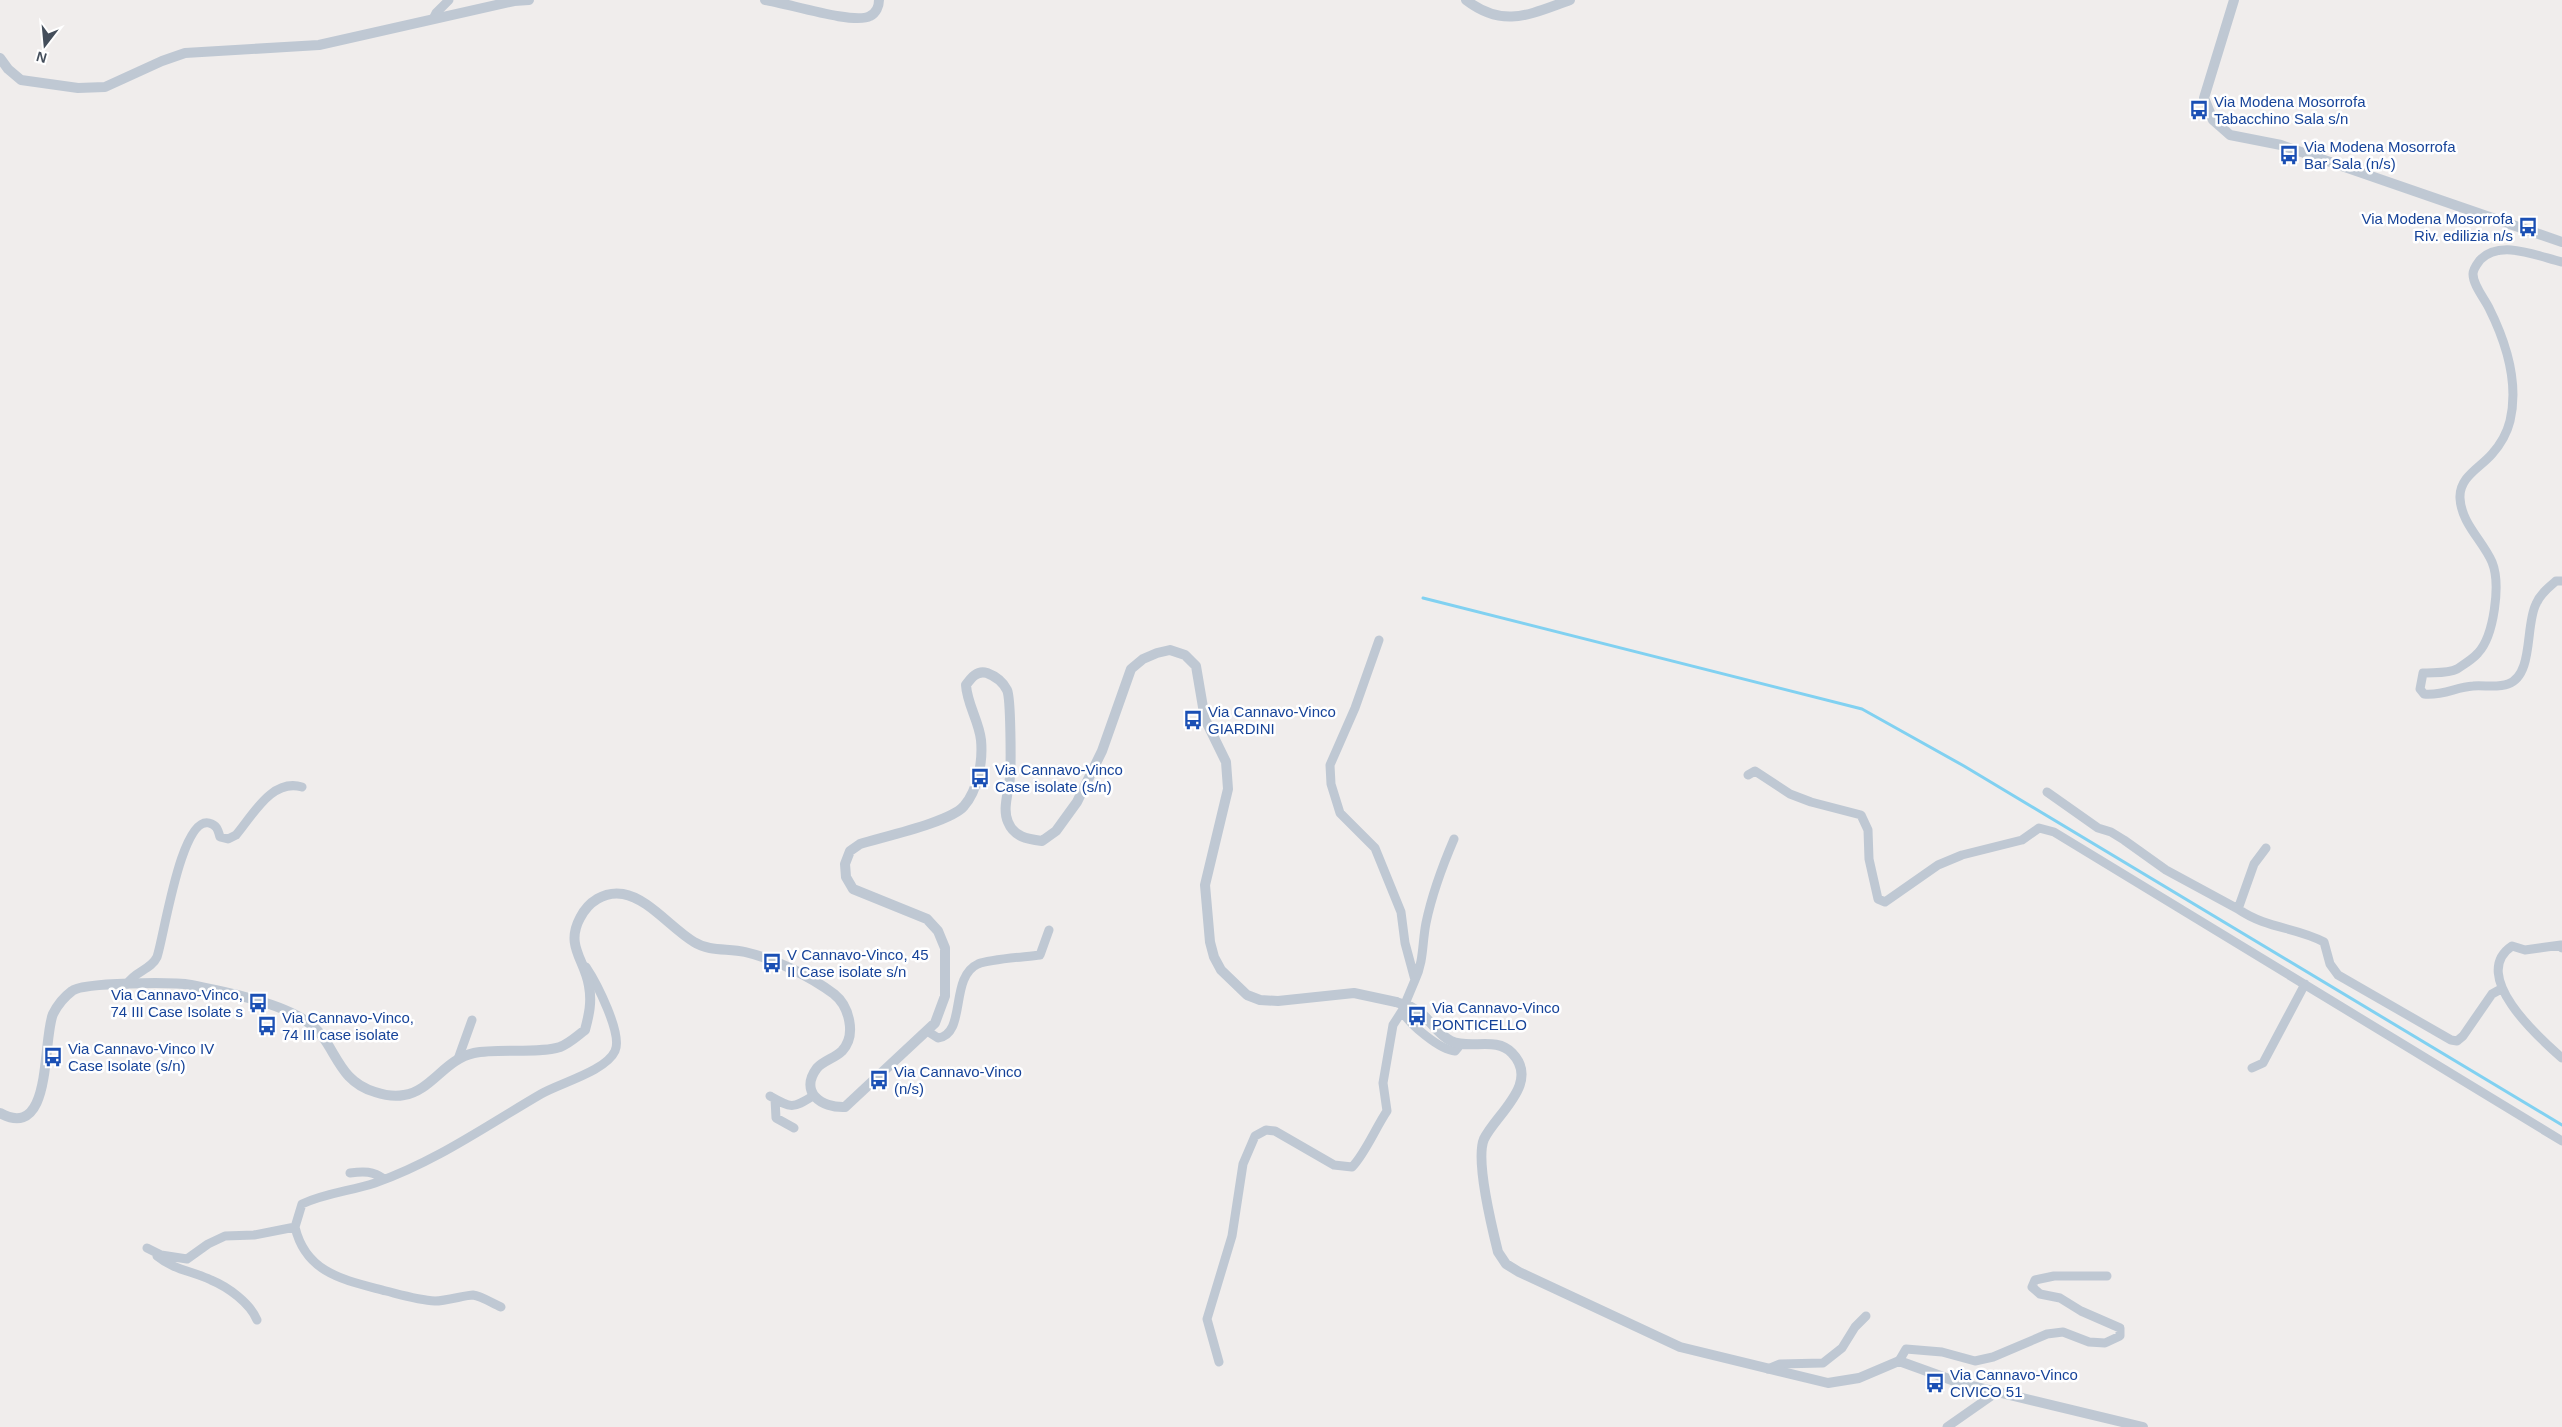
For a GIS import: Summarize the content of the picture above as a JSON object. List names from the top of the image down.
{
  "places": {
    "bus stop": [
      "Via Modena Mosorrofa Tabacchino Sala s/n",
      "Via Modena Mosorrofa Bar Sala (n/s)",
      "Via Modena Mosorrofa Riv. edilizia n/s",
      "Via Cannavo-Vinco GIARDINI",
      "Via Cannavo-Vinco Case isolate (s/n)",
      "V Cannavo-Vinco, 45 II Case isolate s/n",
      "Via Cannavo-Vinco, 74 III Case Isolate s",
      "Via Cannavo-Vinco PONTICELLO",
      "Via Cannavo-Vinco, 74 III case isolate",
      "Via Cannavo-Vinco IV Case Isolate (s/n)",
      "Via Cannavo-Vinco (n/s)",
      "Via Cannavo-Vinco CIVICO 51"
    ]
  },
  "north": "bottom"
}
